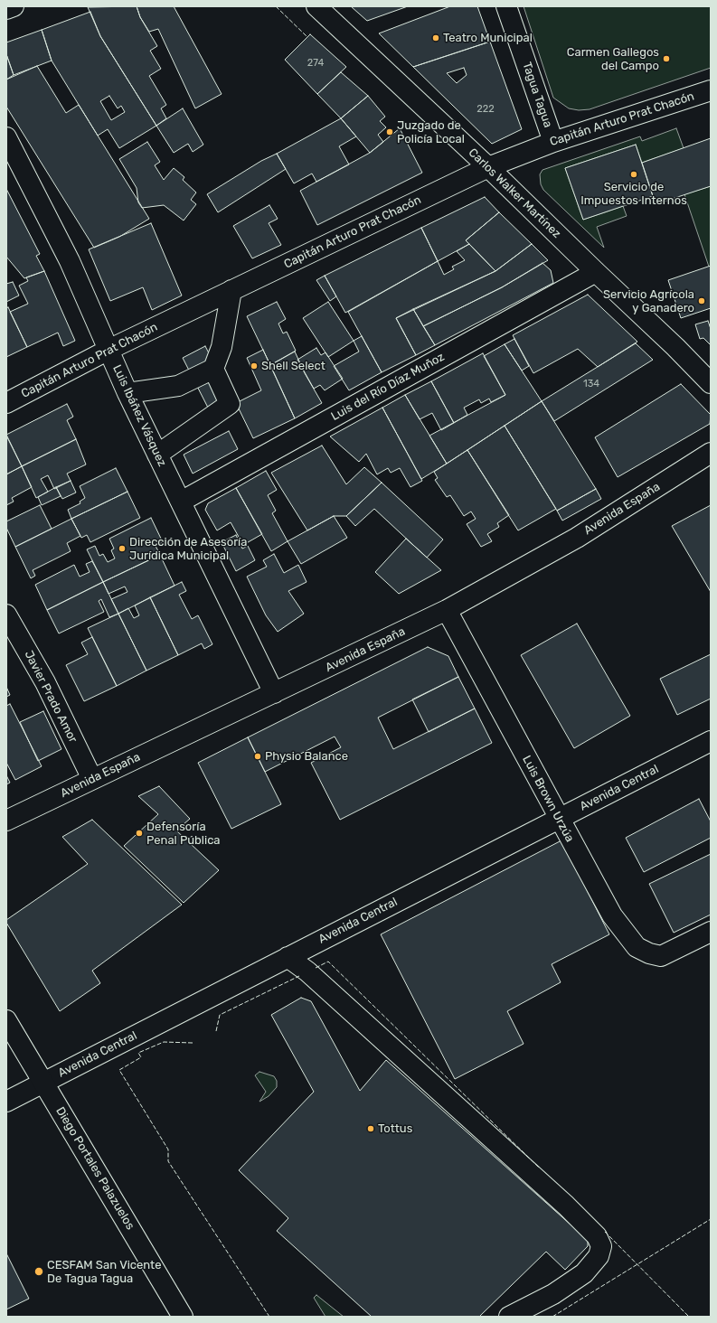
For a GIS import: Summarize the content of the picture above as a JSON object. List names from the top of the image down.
{
  "streets": {
    "street": [
      "Tagua Tagua",
      "Capitán Arturo Prat Chacón",
      "Carlos Walker Martínez",
      "Luis del Río Díaz Muñoz",
      "Luis Ibáñez Vásquez",
      "Avenida España",
      "Javier Prado Amor",
      "Avenida Central",
      "Luis Brown Urzúa",
      "Diego Portales Palazuelos"
    ]
  },
  "crossings": [
    ["Tagua Tagua", "Capitán Arturo Prat Chacón"],
    ["Capitán Arturo Prat Chacón", "Carlos Walker Martínez"],
    ["Capitán Arturo Prat Chacón", "Luis Ibáñez Vásquez"],
    ["Carlos Walker Martínez", "Luis del Río Díaz Muñoz"],
    ["Luis del Río Díaz Muñoz", "Luis Ibáñez Vásquez"],
    ["Luis Ibáñez Vásquez", "Avenida España"],
    ["Avenida España", "Javier Prado Amor"],
    ["Avenida España", "Luis Brown Urzúa"],
    ["Avenida Central", "Luis Brown Urzúa"],
    ["Avenida Central", "Diego Portales Palazuelos"]
  ],
  "places": [
    "Teatro Municipal",
    "Carmen Gallegos del Campo",
    "Juzgado de Policía Local",
    "Servicio de Impuestos Internos",
    "Servicio Agrícola y Ganadero",
    "Shell Select",
    "Dirección de Asesoría Jurídica Municipal",
    "Physio Balance",
    "Defensoría Penal Pública",
    "Tottus",
    "CESFAM San Vicente De Tagua Tagua"
  ],
  "house_numbers": ["274", "222", "134"]
}
